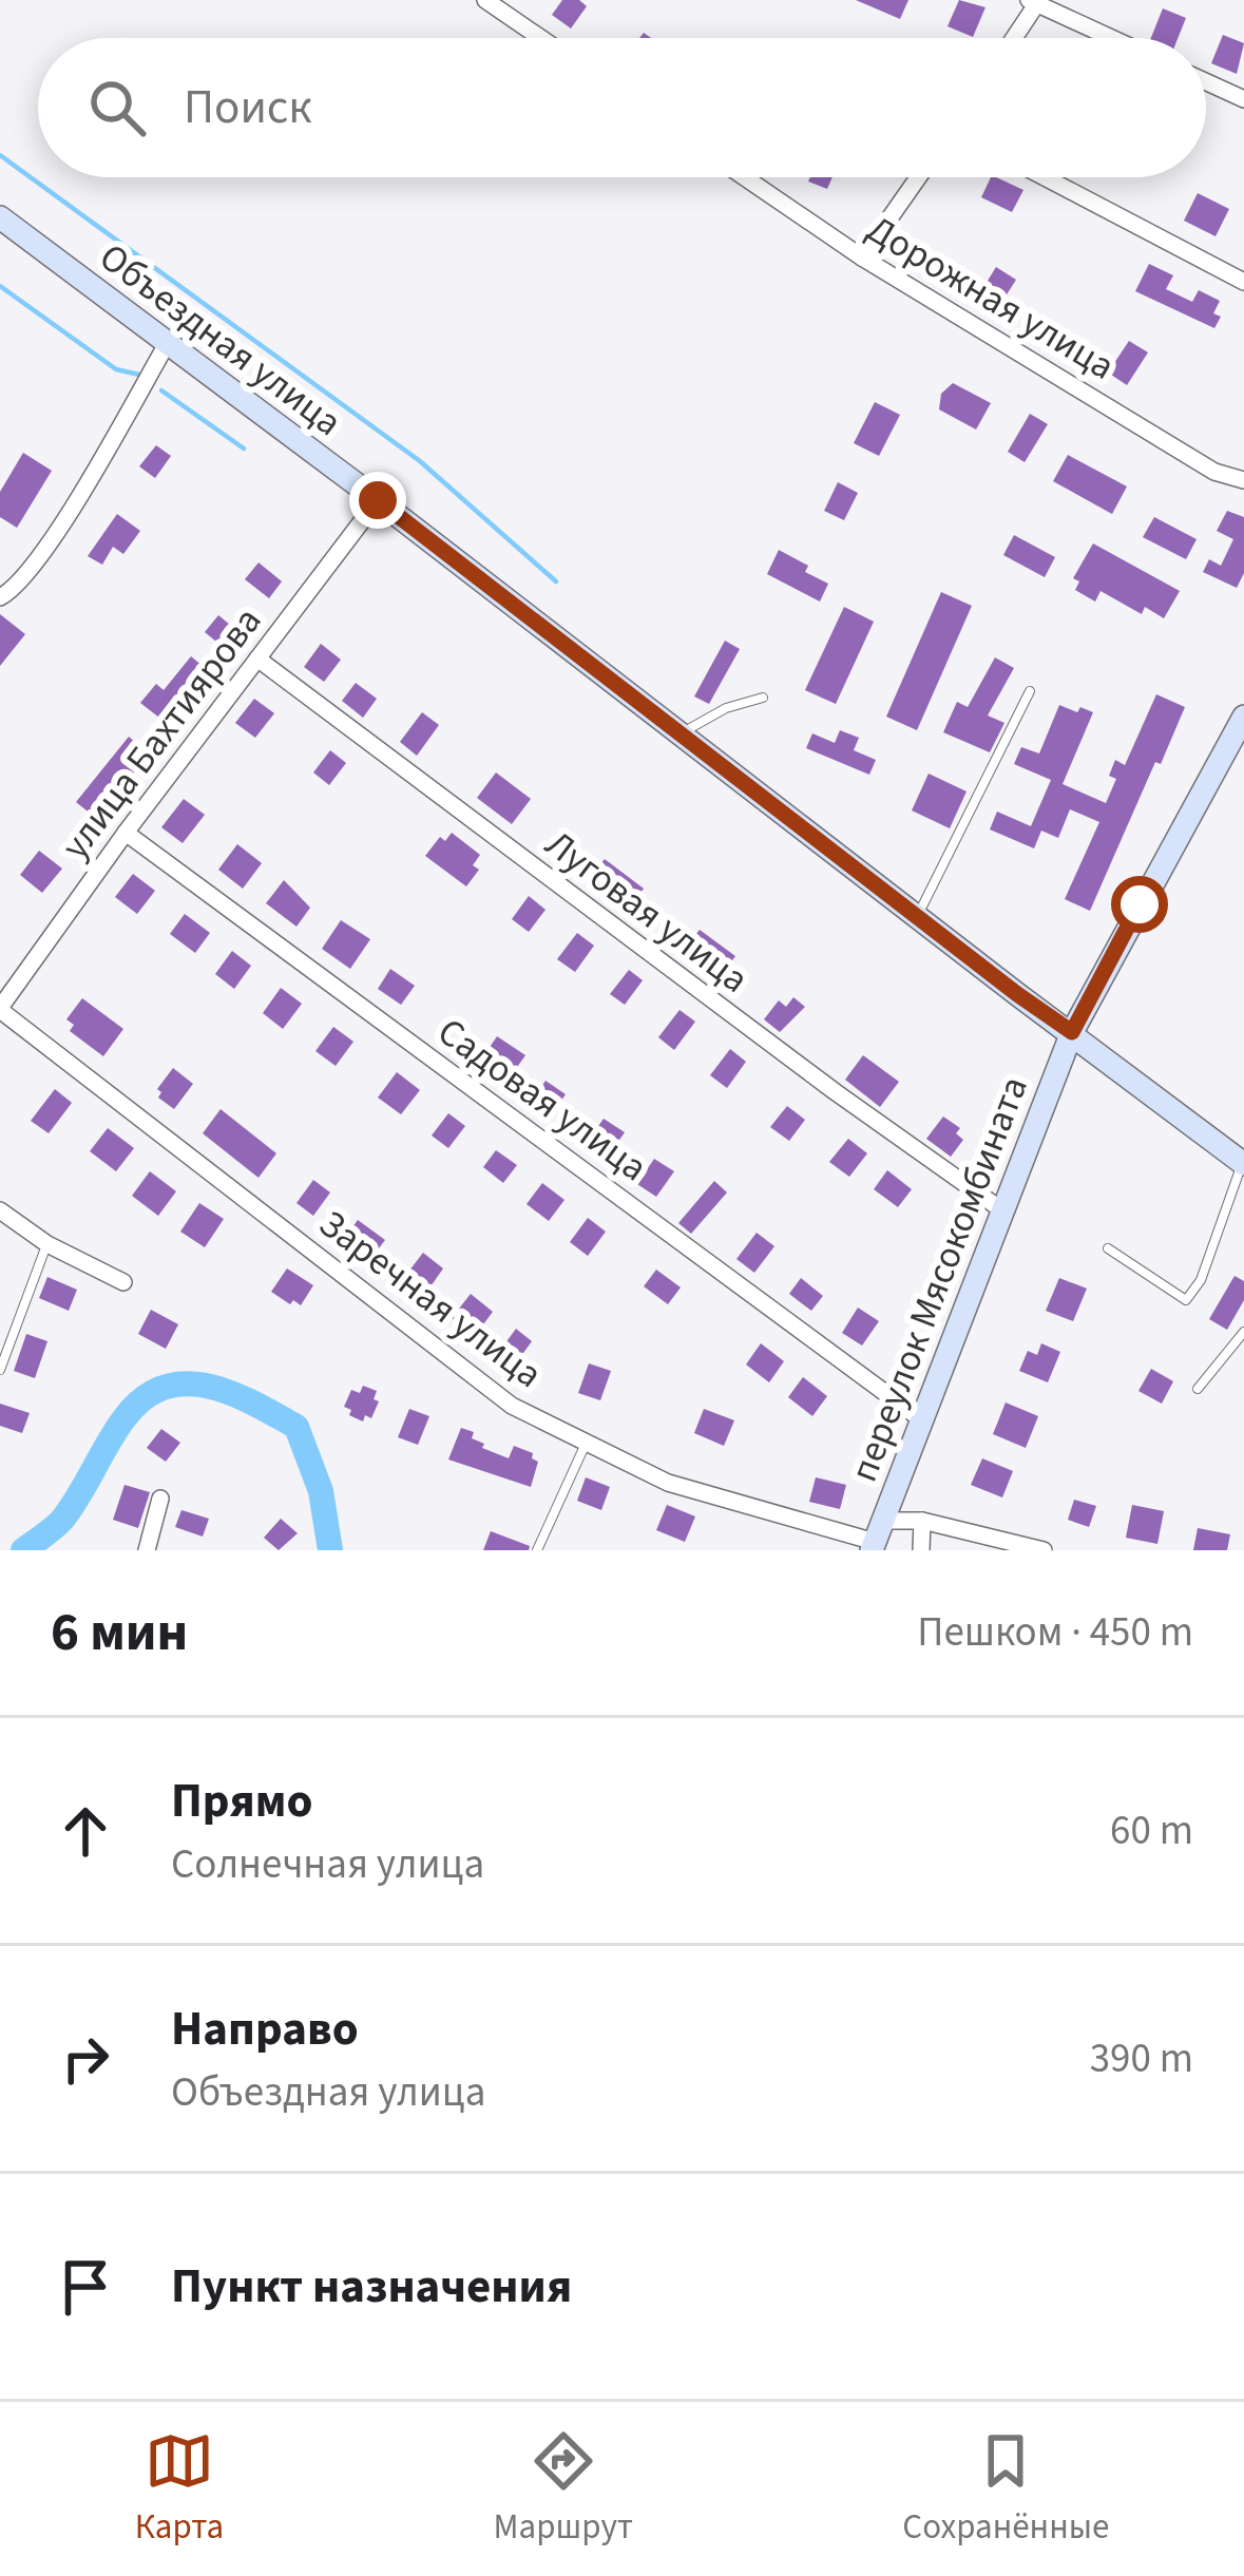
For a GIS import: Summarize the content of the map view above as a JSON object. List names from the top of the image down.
{
  "streets": {
    "main road": ["Объездная улица", "переулок Мясокомбината"],
    "street": [
      "Дорожная улица",
      "улица Бахтиярова",
      "Луговая улица",
      "Садовая улица",
      "Заречная улица"
    ]
  },
  "crossings": [
    ["Объездная улица", "улица Бахтиярова"],
    ["Объездная улица", "переулок Мясокомбината"],
    ["улица Бахтиярова", "Луговая улица"],
    ["улица Бахтиярова", "Садовая улица"],
    ["улица Бахтиярова", "Заречная улица"],
    ["Луговая улица", "переулок Мясокомбината"],
    ["Садовая улица", "переулок Мясокомбината"],
    ["переулок Мясокомбината", "Заречная улица"]
  ],
  "page": {
    "search": "Поиск",
    "heading": ["6 мин", "Пешком · 450 m"],
    "list": [
      ["Прямо", "Солнечная улица", "60 m"],
      ["Направо", "Объездная улица", "390 m"],
      "Пункт назначения"
    ],
    "nav": ["Карта", "Маршрут", "Сохранённые"]
  }
}
